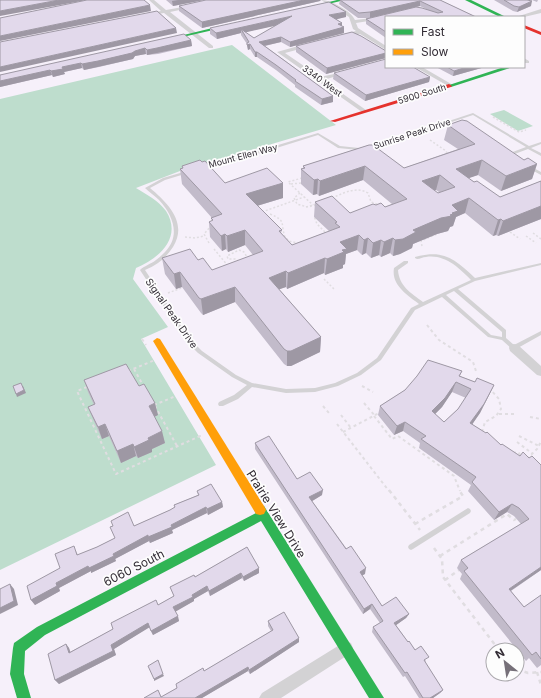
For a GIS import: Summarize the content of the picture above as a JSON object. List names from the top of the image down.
{
  "streets": {
    "street": [
      "3340 West",
      "5900 South",
      "Prairie View Drive",
      "6060 South"
    ],
    "lane": ["Sunrise Peak Drive", "Mount Ellen Way", "Signal Peak Drive"]
  },
  "crossings": [
    ["3340 West", "5900 South"],
    ["Sunrise Peak Drive", "Mount Ellen Way"],
    ["Prairie View Drive", "6060 South"]
  ],
  "legend": ["Fast", "Slow"],
  "north": "top left"
}
